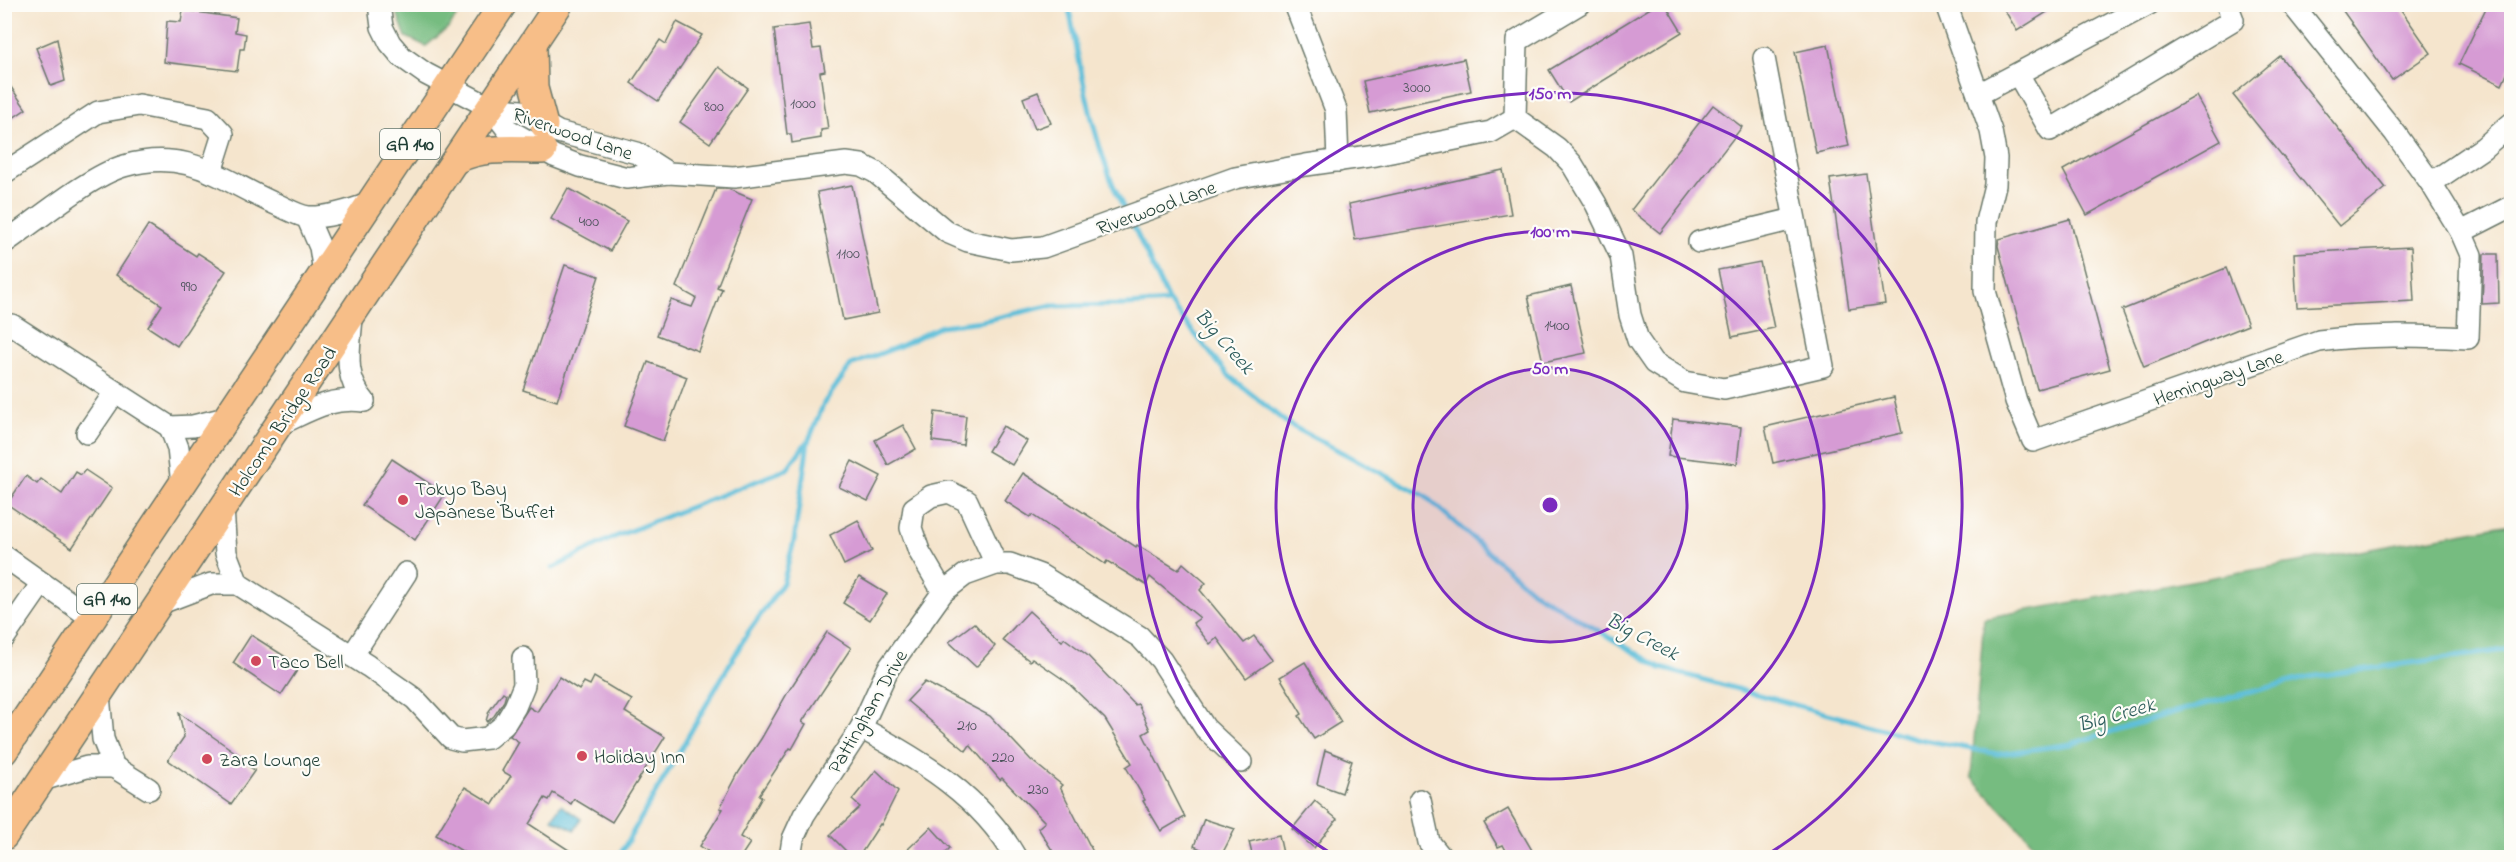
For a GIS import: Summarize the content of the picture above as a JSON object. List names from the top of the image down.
{
  "streets": {
    "main road": ["GA 140", "Holcomb Bridge Road"],
    "street": ["Riverwood Lane", "Hemingway Lane", "Pattingham Drive"]
  },
  "crossings": [
    ["Riverwood Lane", "Holcomb Bridge Road"]
  ],
  "water": ["Big Creek"],
  "places": [
    "Tokyo Bay Japanese Buffet",
    "Taco Bell",
    "Holiday Inn",
    "Zara Lounge"
  ],
  "house_numbers": [
    "3000",
    "1000",
    "800",
    "400",
    "1100",
    "990",
    "1400",
    "210",
    "220",
    "230"
  ],
  "rings": ["150 m", "100 m", "50 m"]
}
